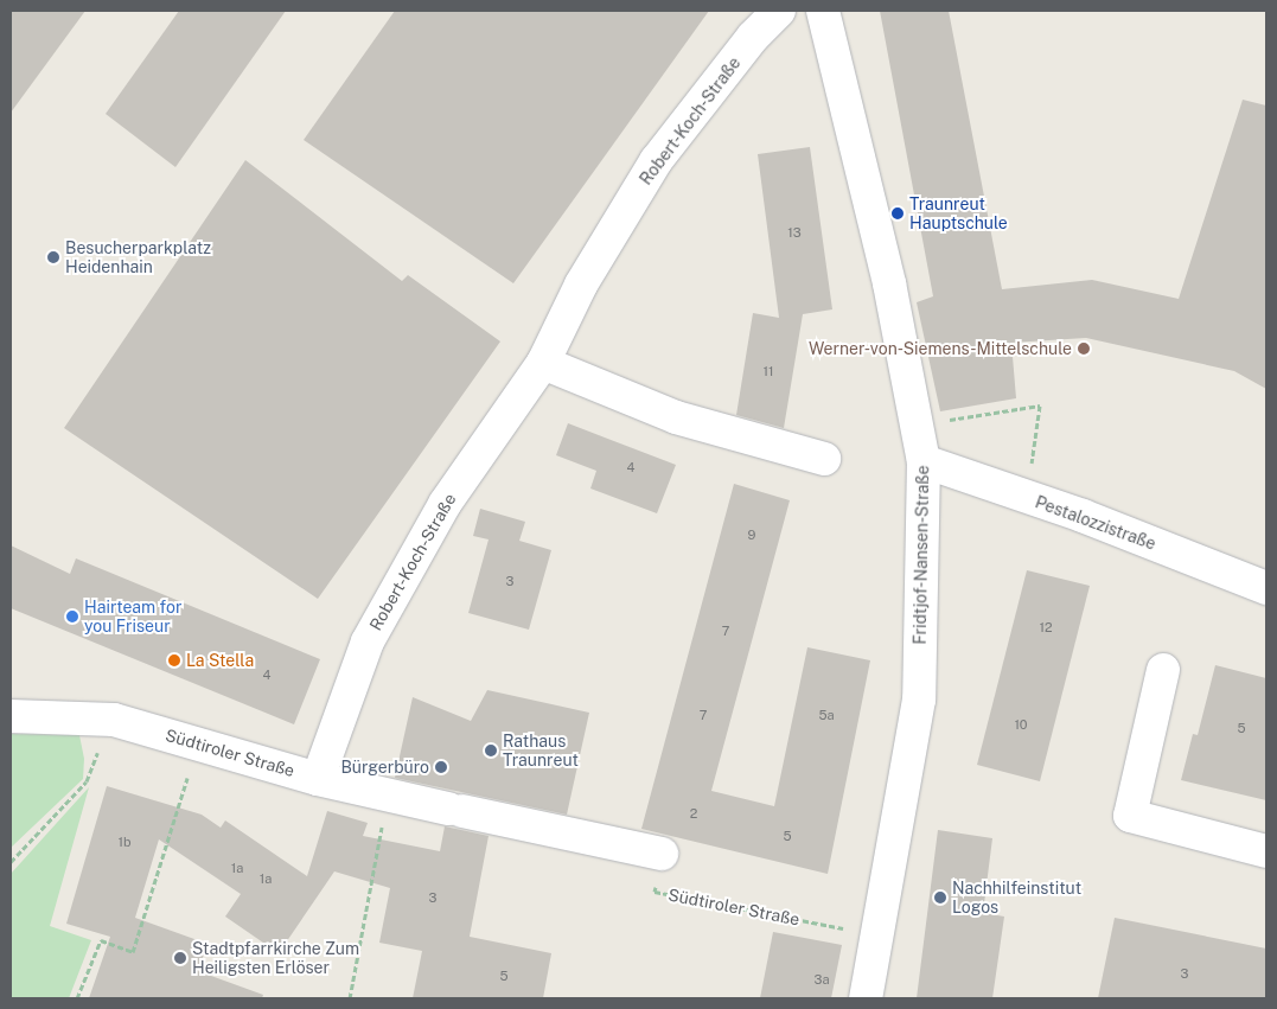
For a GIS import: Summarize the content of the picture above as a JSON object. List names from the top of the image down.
{
  "streets": {
    "street": [
      "Robert-Koch-Straße",
      "Pestalozzistraße",
      "Fridtjof-Nansen-Straße",
      "Südtiroler Straße"
    ]
  },
  "crossings": [
    ["Robert-Koch-Straße", "Südtiroler Straße"],
    ["Pestalozzistraße", "Fridtjof-Nansen-Straße"],
    ["Fridtjof-Nansen-Straße", "Südtiroler Straße"]
  ],
  "places": [
    "Traunreut Hauptschule",
    "Besucherparkplatz Heidenhain",
    "Werner-von-Siemens-Mittelschule",
    "Hairteam for you Friseur",
    "La Stella",
    "Rathaus Traunreut",
    "Bürgerbüro",
    "Nachhilfeinstitut Logos",
    "Stadtpfarrkirche Zum Heiligsten Erlöser"
  ],
  "house_numbers": [
    "13",
    "11",
    "4",
    "9",
    "3",
    "12",
    "7",
    "4",
    "7",
    "5a",
    "10",
    "5",
    "2",
    "5",
    "1b",
    "1a",
    "1a",
    "3",
    "3",
    "5",
    "3a"
  ]
}
